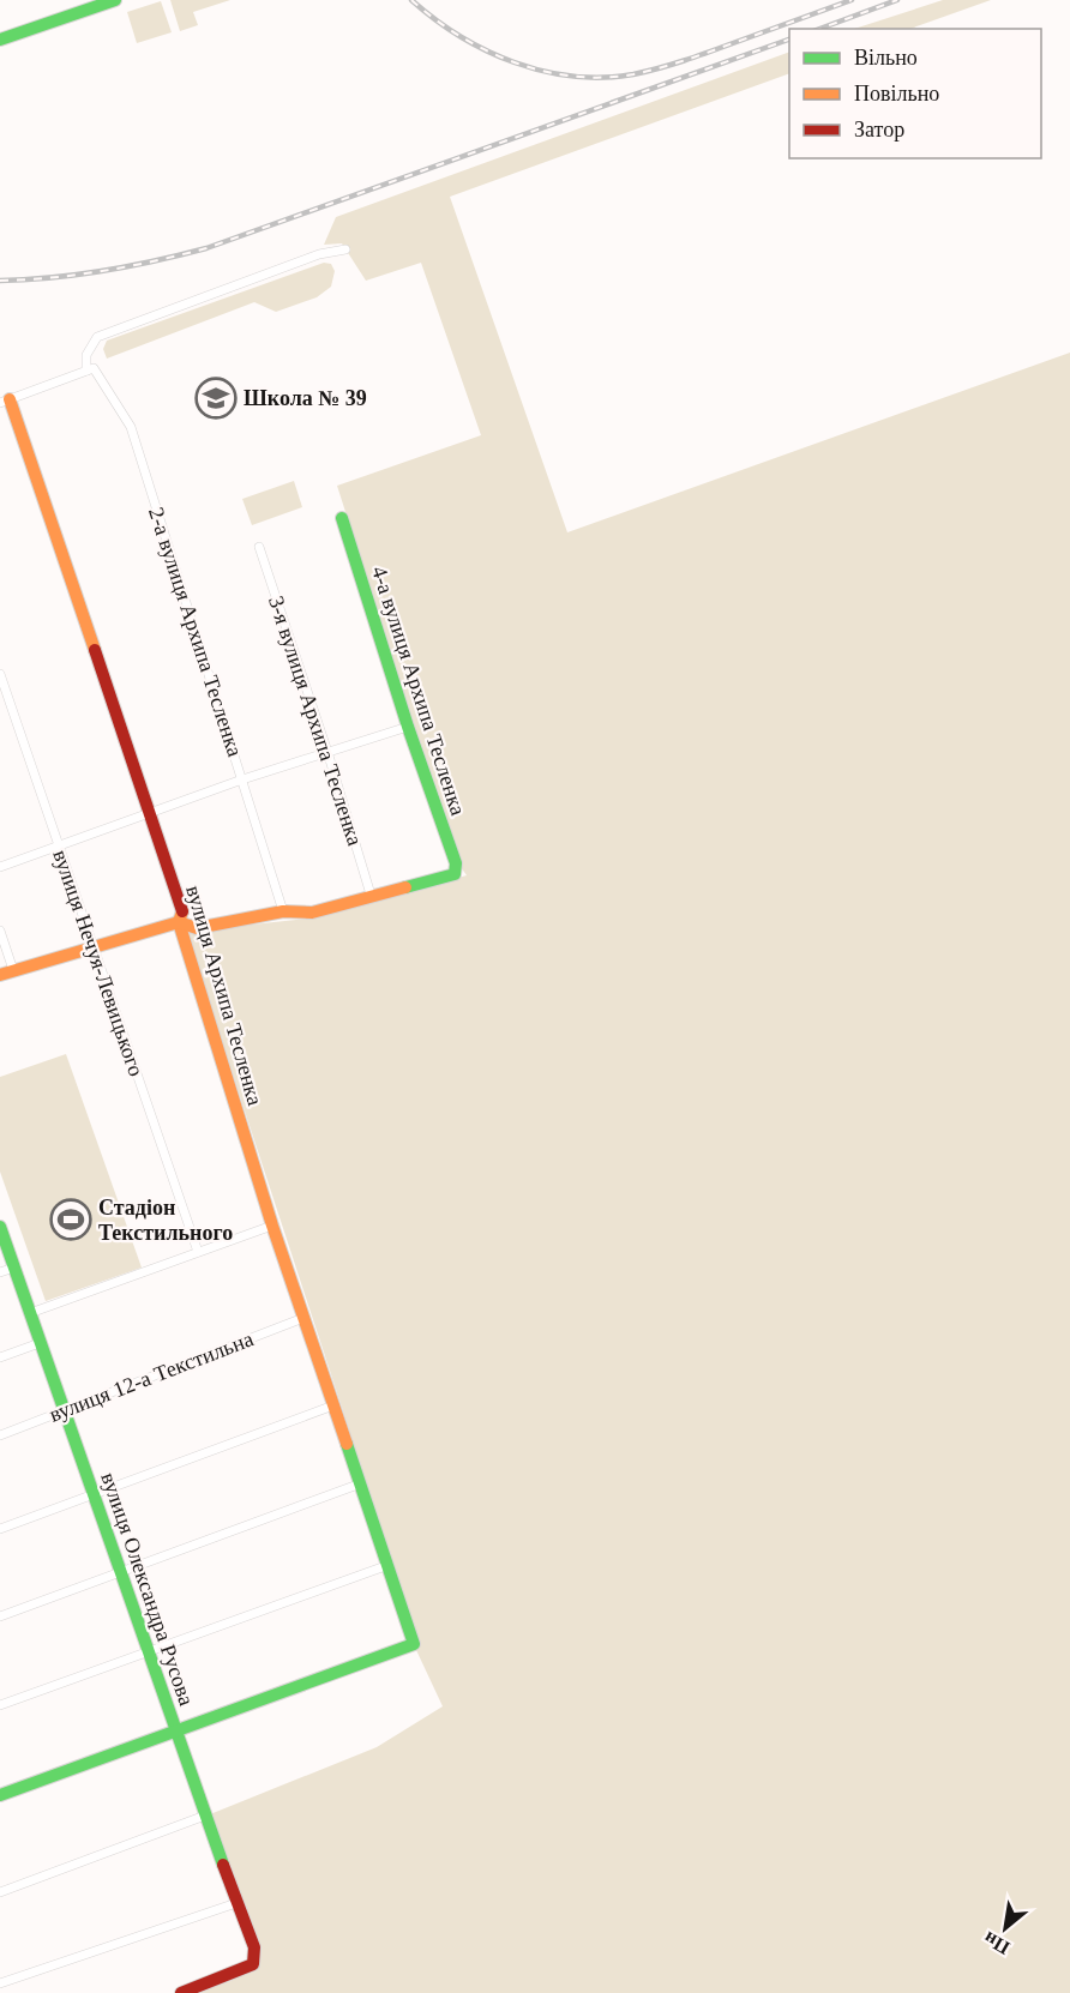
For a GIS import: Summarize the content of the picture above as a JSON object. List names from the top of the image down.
{
  "streets": {
    "street": [
      "2-а вулиця Архипа Тесленка",
      "4-а вулиця Архипа Тесленка",
      "3-я вулиця Архипа Тесленка",
      "вулиця Нечуя-Левицького",
      "вулиця Архипа Тесленка",
      "вулиця 12-а Текстильна",
      "вулиця Олександра Русова"
    ]
  },
  "crossings": [
    ["4-а вулиця Архипа Тесленка", "3-я вулиця Архипа Тесленка"],
    ["вулиця Архипа Тесленка", "вулиця 12-а Текстильна"],
    ["вулиця Архипа Тесленка", "вулиця Олександра Русова"],
    ["вулиця 12-а Текстильна", "вулиця Олександра Русова"]
  ],
  "places": {
    "school or university": ["Школа № 39"],
    "sports": ["Стадіон Текстильного"]
  },
  "legend": ["Вільно", "Повільно", "Затор"],
  "north": "bottom left"
}
